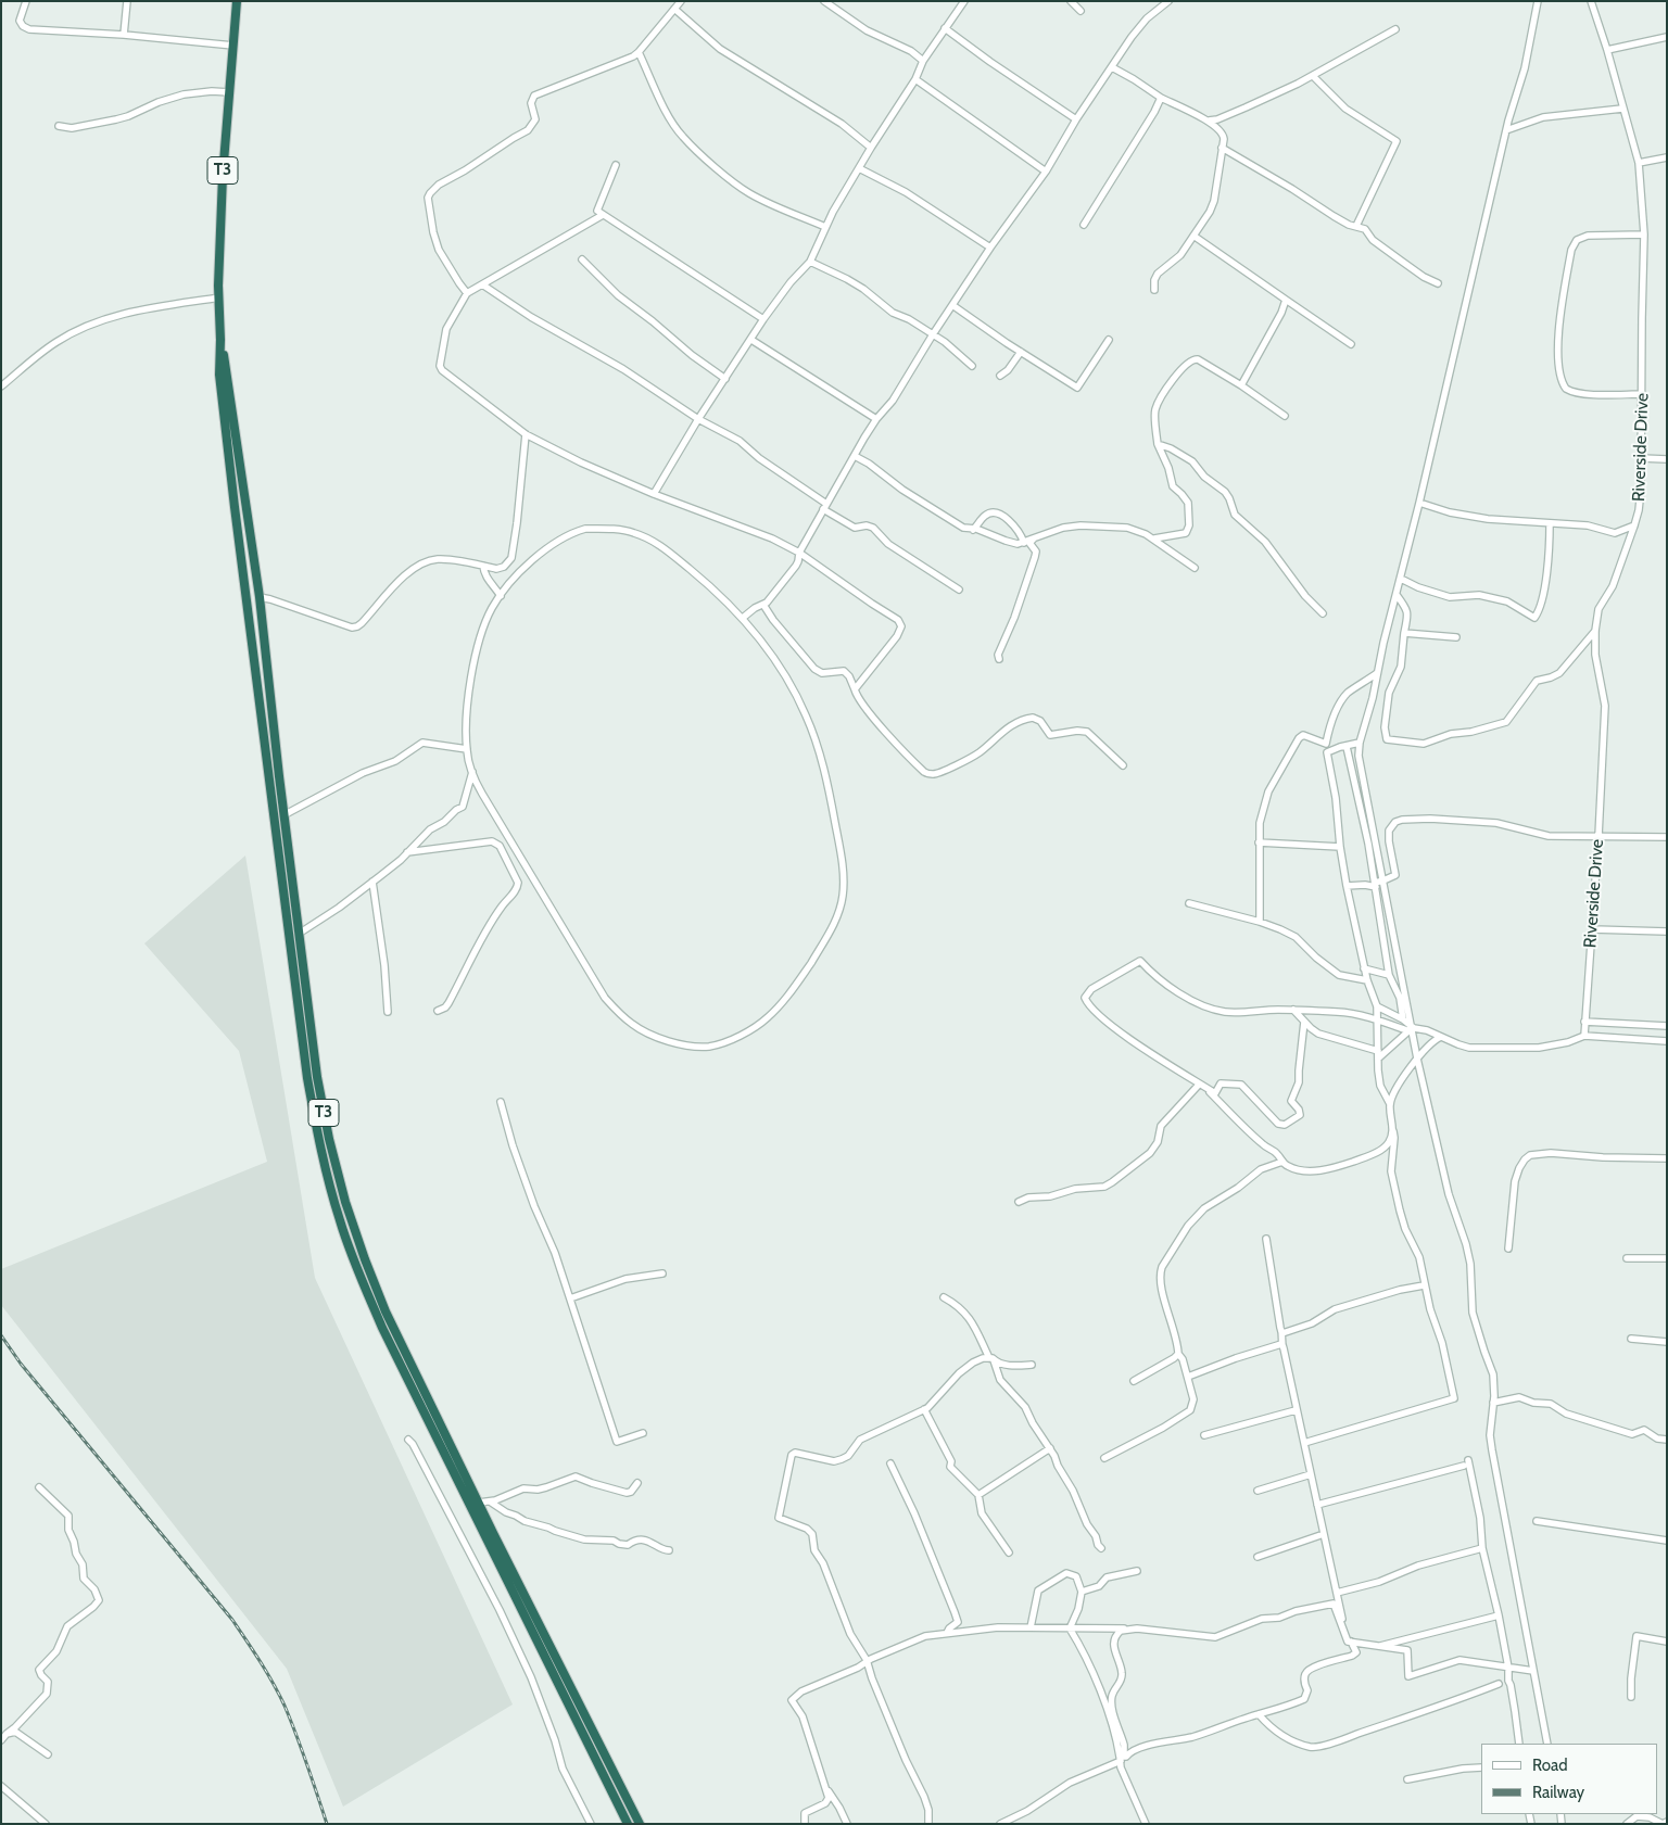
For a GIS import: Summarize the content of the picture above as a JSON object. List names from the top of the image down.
{
  "streets": {
    "highway": ["T3"],
    "street": ["Riverside Drive"]
  },
  "legend": ["Road", "Railway"]
}
